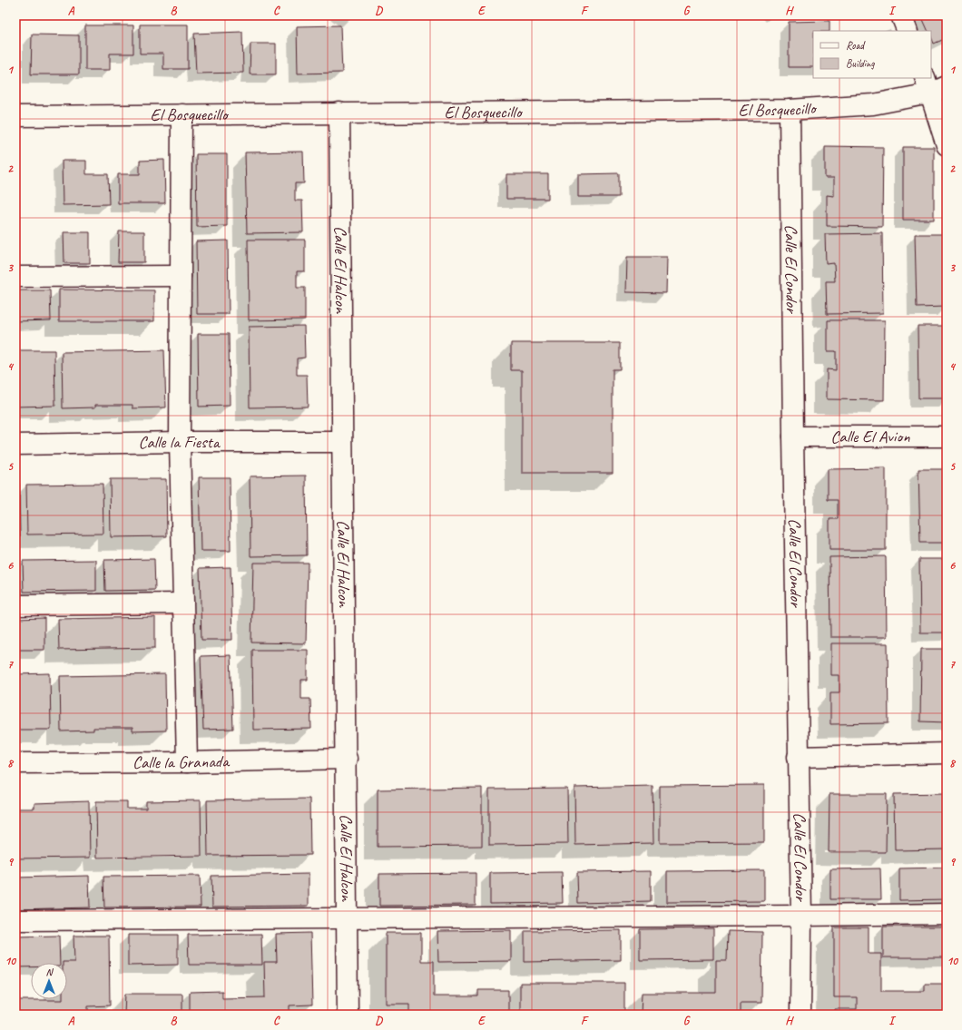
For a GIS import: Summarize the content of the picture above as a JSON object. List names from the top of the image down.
{
  "streets": {
    "street": [
      "El Bosquecillo",
      "Calle El Condor",
      "Calle El Halcon",
      "Calle El Avion",
      "Calle la Fiesta",
      "Calle la Granada"
    ]
  },
  "crossings": [
    ["El Bosquecillo", "Calle El Condor"],
    ["El Bosquecillo", "Calle El Halcon"],
    ["Calle El Condor", "Calle El Avion"],
    ["Calle El Halcon", "Calle la Fiesta"],
    ["Calle El Halcon", "Calle la Granada"]
  ],
  "legend": ["Road", "Building"],
  "north": "top",
  "grid": {
    "columns": [
      "A",
      "B",
      "C",
      "D",
      "E",
      "F",
      "G",
      "H",
      "I"
    ],
    "rows": [
      "1",
      "2",
      "3",
      "4",
      "5",
      "6",
      "7",
      "8",
      "9",
      "10"
    ]
  }
}
